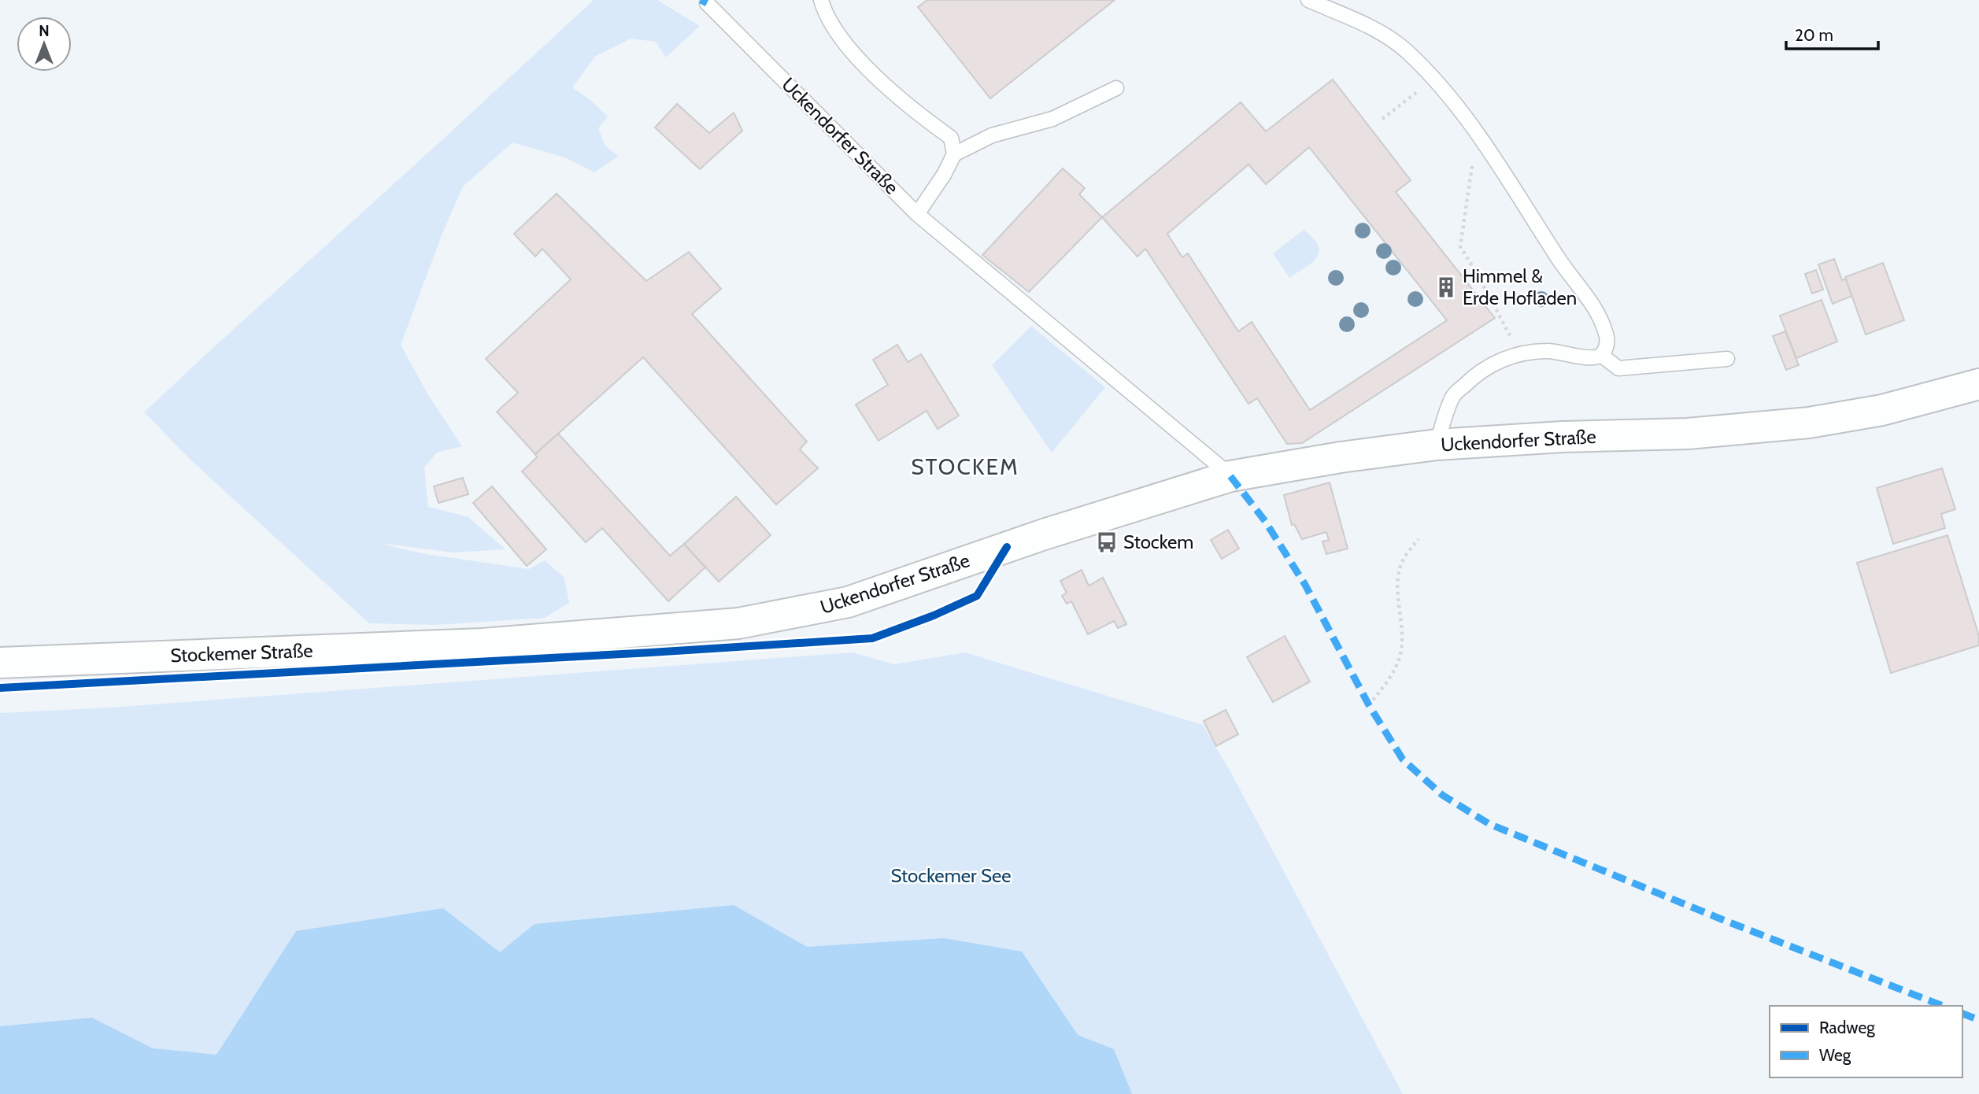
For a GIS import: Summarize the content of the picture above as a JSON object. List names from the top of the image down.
{
  "streets": {
    "main road": ["Uckendorfer Straße", "Stockemer Straße"]
  },
  "crossings": [
    ["Uckendorfer Straße", "Stockemer Straße"]
  ],
  "districts": ["STOCKEM"],
  "parks": ["Stockemer See"],
  "places": {
    "building": ["Himmel & Erde Hofladen"],
    "bus stop": ["Stockem"]
  },
  "legend": ["Radweg", "Weg"],
  "scale_bar": "20 m",
  "north": "top"
}
